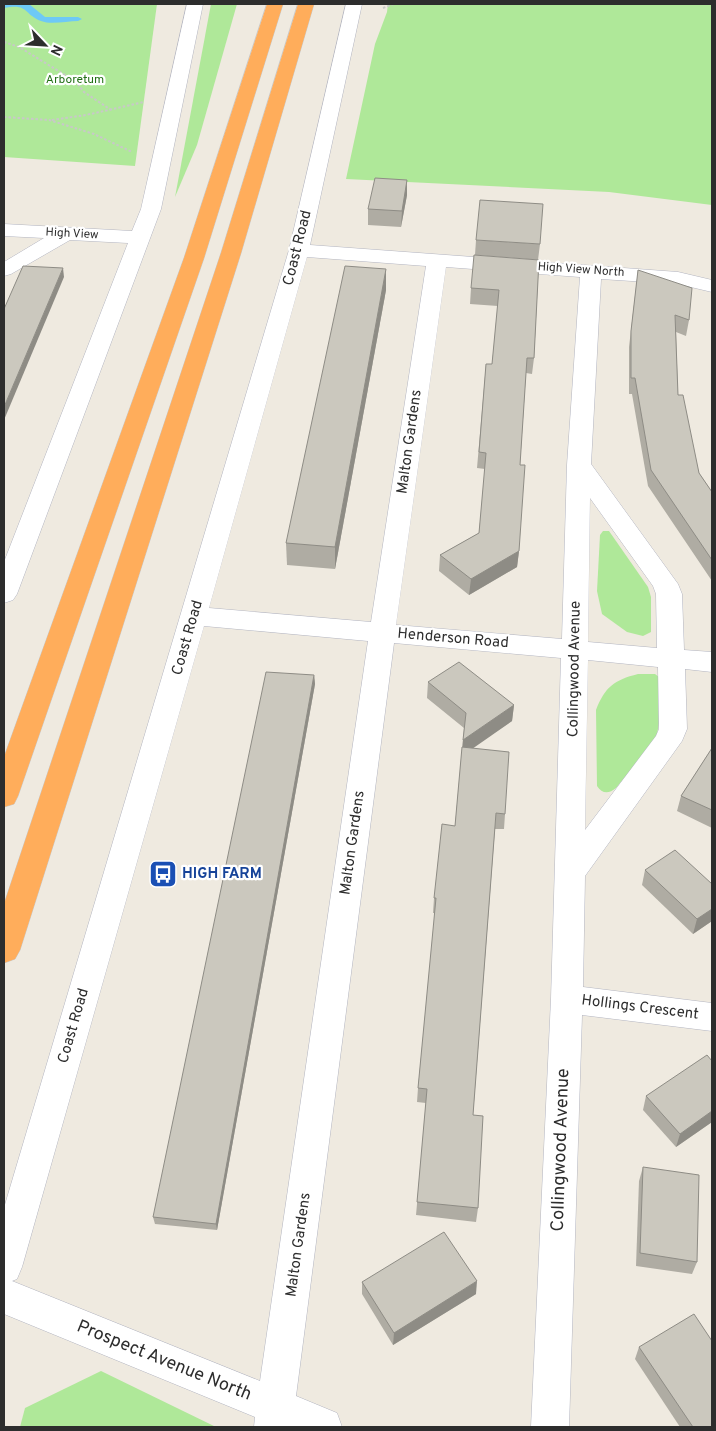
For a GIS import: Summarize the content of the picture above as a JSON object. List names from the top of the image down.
{
  "streets": {
    "street": [
      "High View",
      "Coast Road",
      "High View North",
      "Malton Gardens",
      "Henderson Road",
      "Collingwood Avenue",
      "Hollings Crescent",
      "Prospect Avenue North"
    ]
  },
  "crossings": [
    ["Coast Road", "High View North"],
    ["Coast Road", "Henderson Road"],
    ["High View North", "Malton Gardens"],
    ["High View North", "Collingwood Avenue"],
    ["Malton Gardens", "Henderson Road"],
    ["Malton Gardens", "Prospect Avenue North"],
    ["Henderson Road", "Collingwood Avenue"],
    ["Collingwood Avenue", "Hollings Crescent"]
  ],
  "parks": ["Arboretum"],
  "places": {
    "bus stop": ["HIGH FARM"]
  },
  "north": "bottom right"
}
